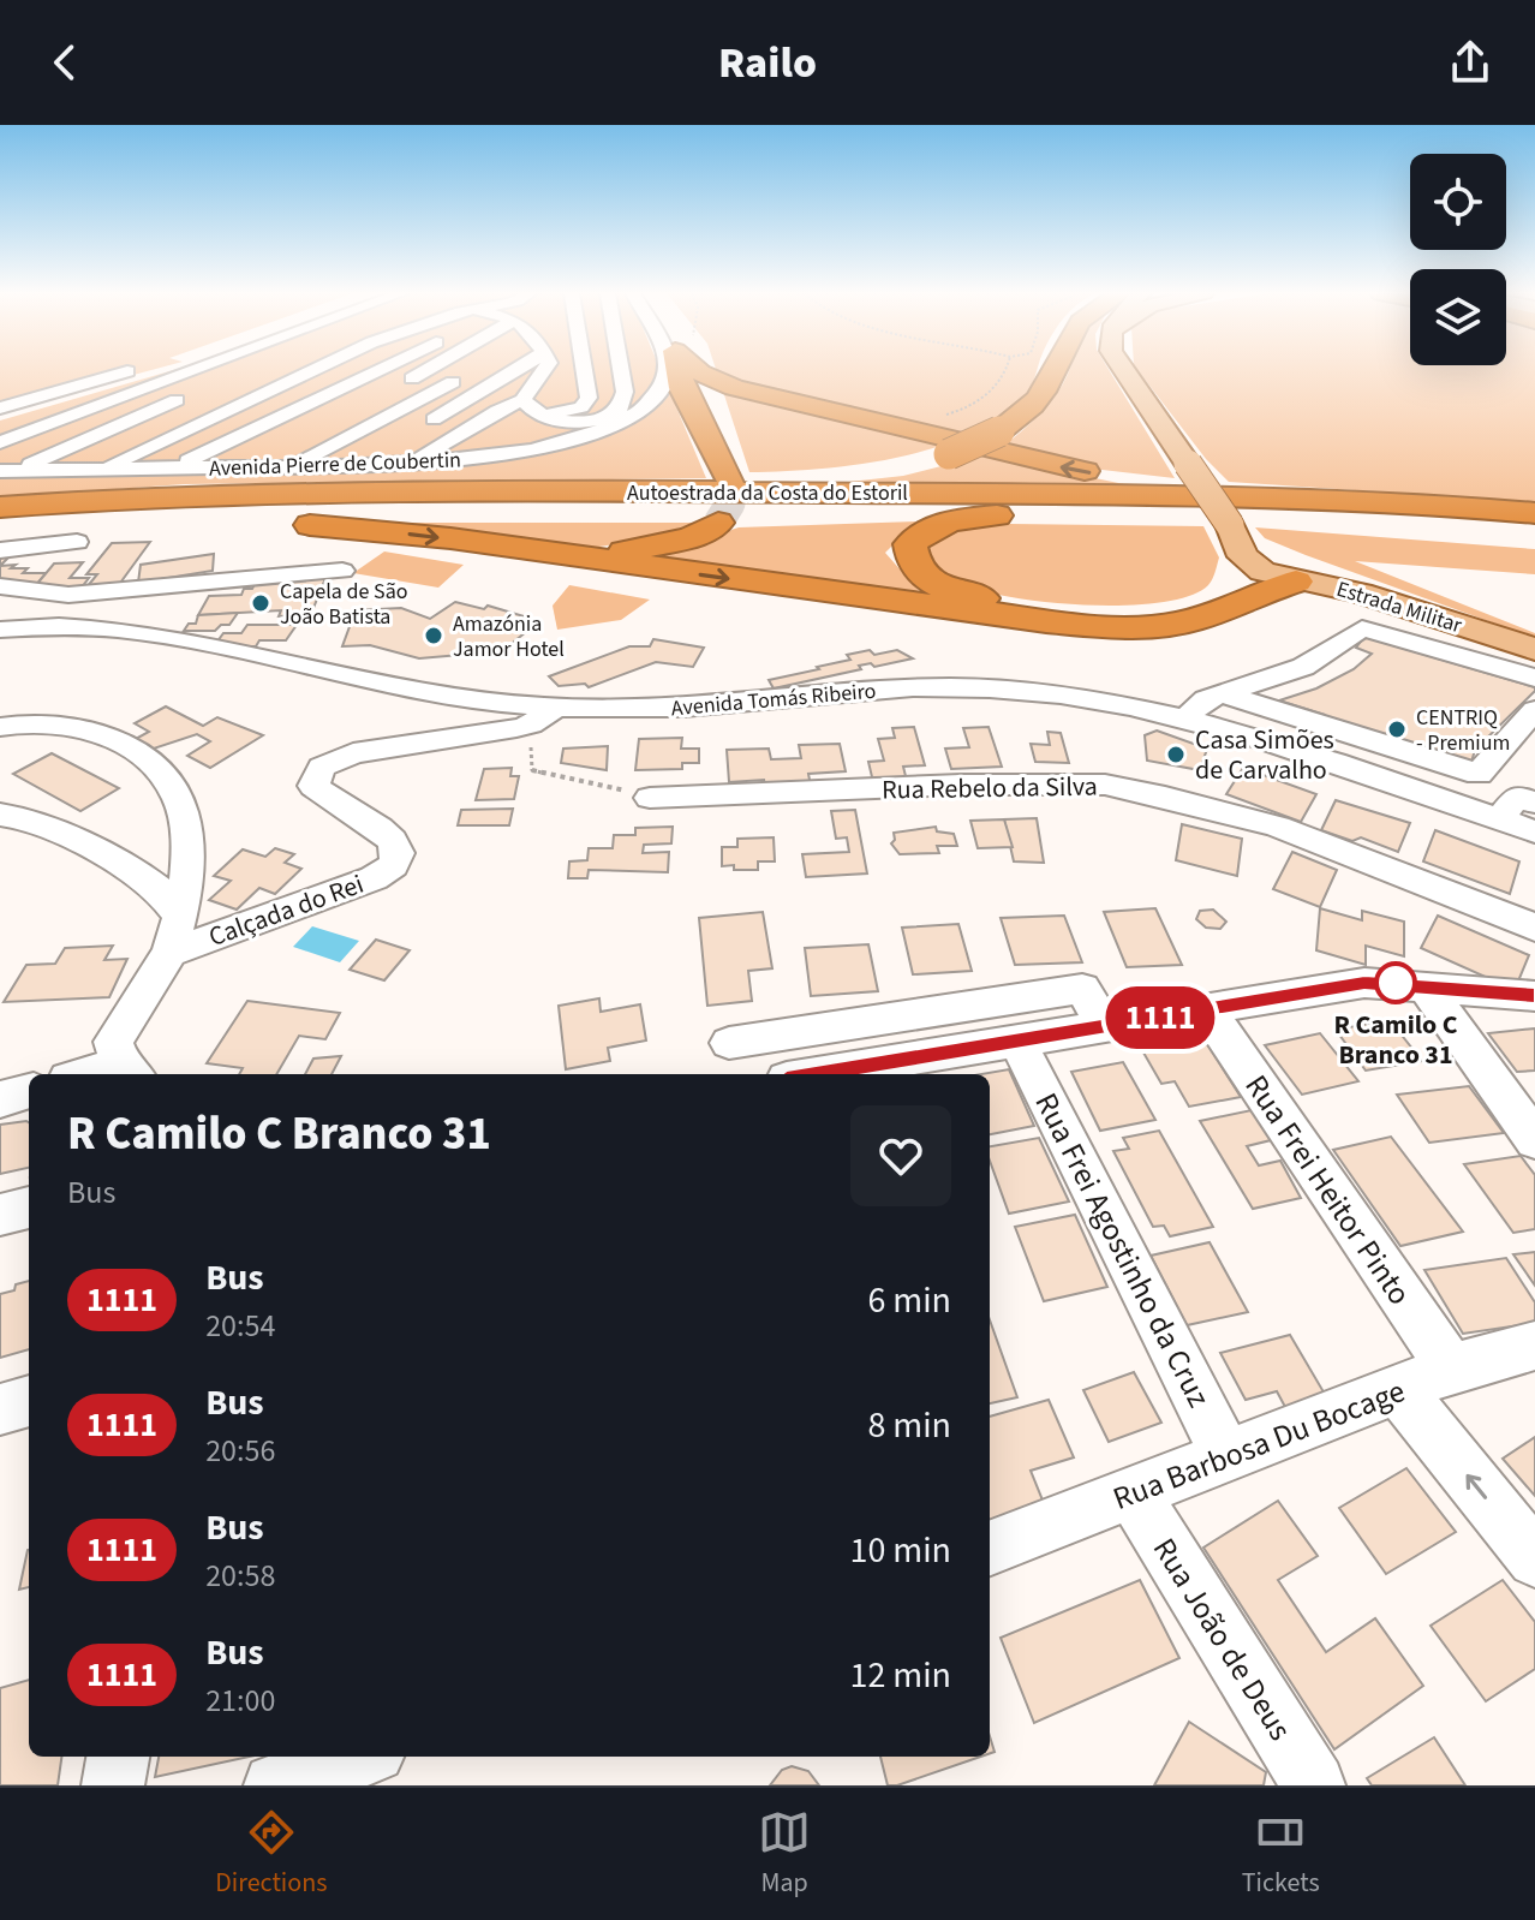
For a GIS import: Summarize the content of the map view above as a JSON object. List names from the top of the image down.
{
  "streets": {
    "highway": ["Autoestrada da Costa do Estoril"],
    "main road": ["Estrada Militar"],
    "street": [
      "Avenida Pierre de Coubertin",
      "Avenida Tomás Ribeiro",
      "Rua Rebelo da Silva",
      "Calçada do Rei",
      "Rua Frei Heitor Pinto",
      "Rua Frei Agostinho da Cruz",
      "Rua Barbosa Du Bocage",
      "Rua João de Deus"
    ]
  },
  "crossings": [
    ["Avenida Tomás Ribeiro", "Calçada do Rei"],
    ["Rua Frei Heitor Pinto", "Rua Barbosa Du Bocage"],
    ["Rua Frei Agostinho da Cruz", "Rua Barbosa Du Bocage"],
    ["Rua Barbosa Du Bocage", "Rua João de Deus"]
  ],
  "places": [
    "Capela de São João Batista",
    "Amazónia Jamor Hotel",
    "CENTRIQ - Premium",
    "Casa Simões de Carvalho",
    "R Camilo C Branco 31"
  ],
  "lines": ["bus line 1111"],
  "page": {
    "header": "Railo",
    "on_map": "1111",
    "heading": ["R Camilo C Branco 31", "Bus"],
    "list": [
      {
        "mark": "1111",
        "name": "Bus",
        "note": "20:54",
        "value": "6 min"
      },
      {
        "mark": "1111",
        "name": "Bus",
        "note": "20:56",
        "value": "8 min"
      },
      {
        "mark": "1111",
        "name": "Bus",
        "note": "20:58",
        "value": "10 min"
      },
      {
        "mark": "1111",
        "name": "Bus",
        "note": "21:00",
        "value": "12 min"
      }
    ],
    "tabs": ["Directions", "Map", "Tickets"]
  }
}
